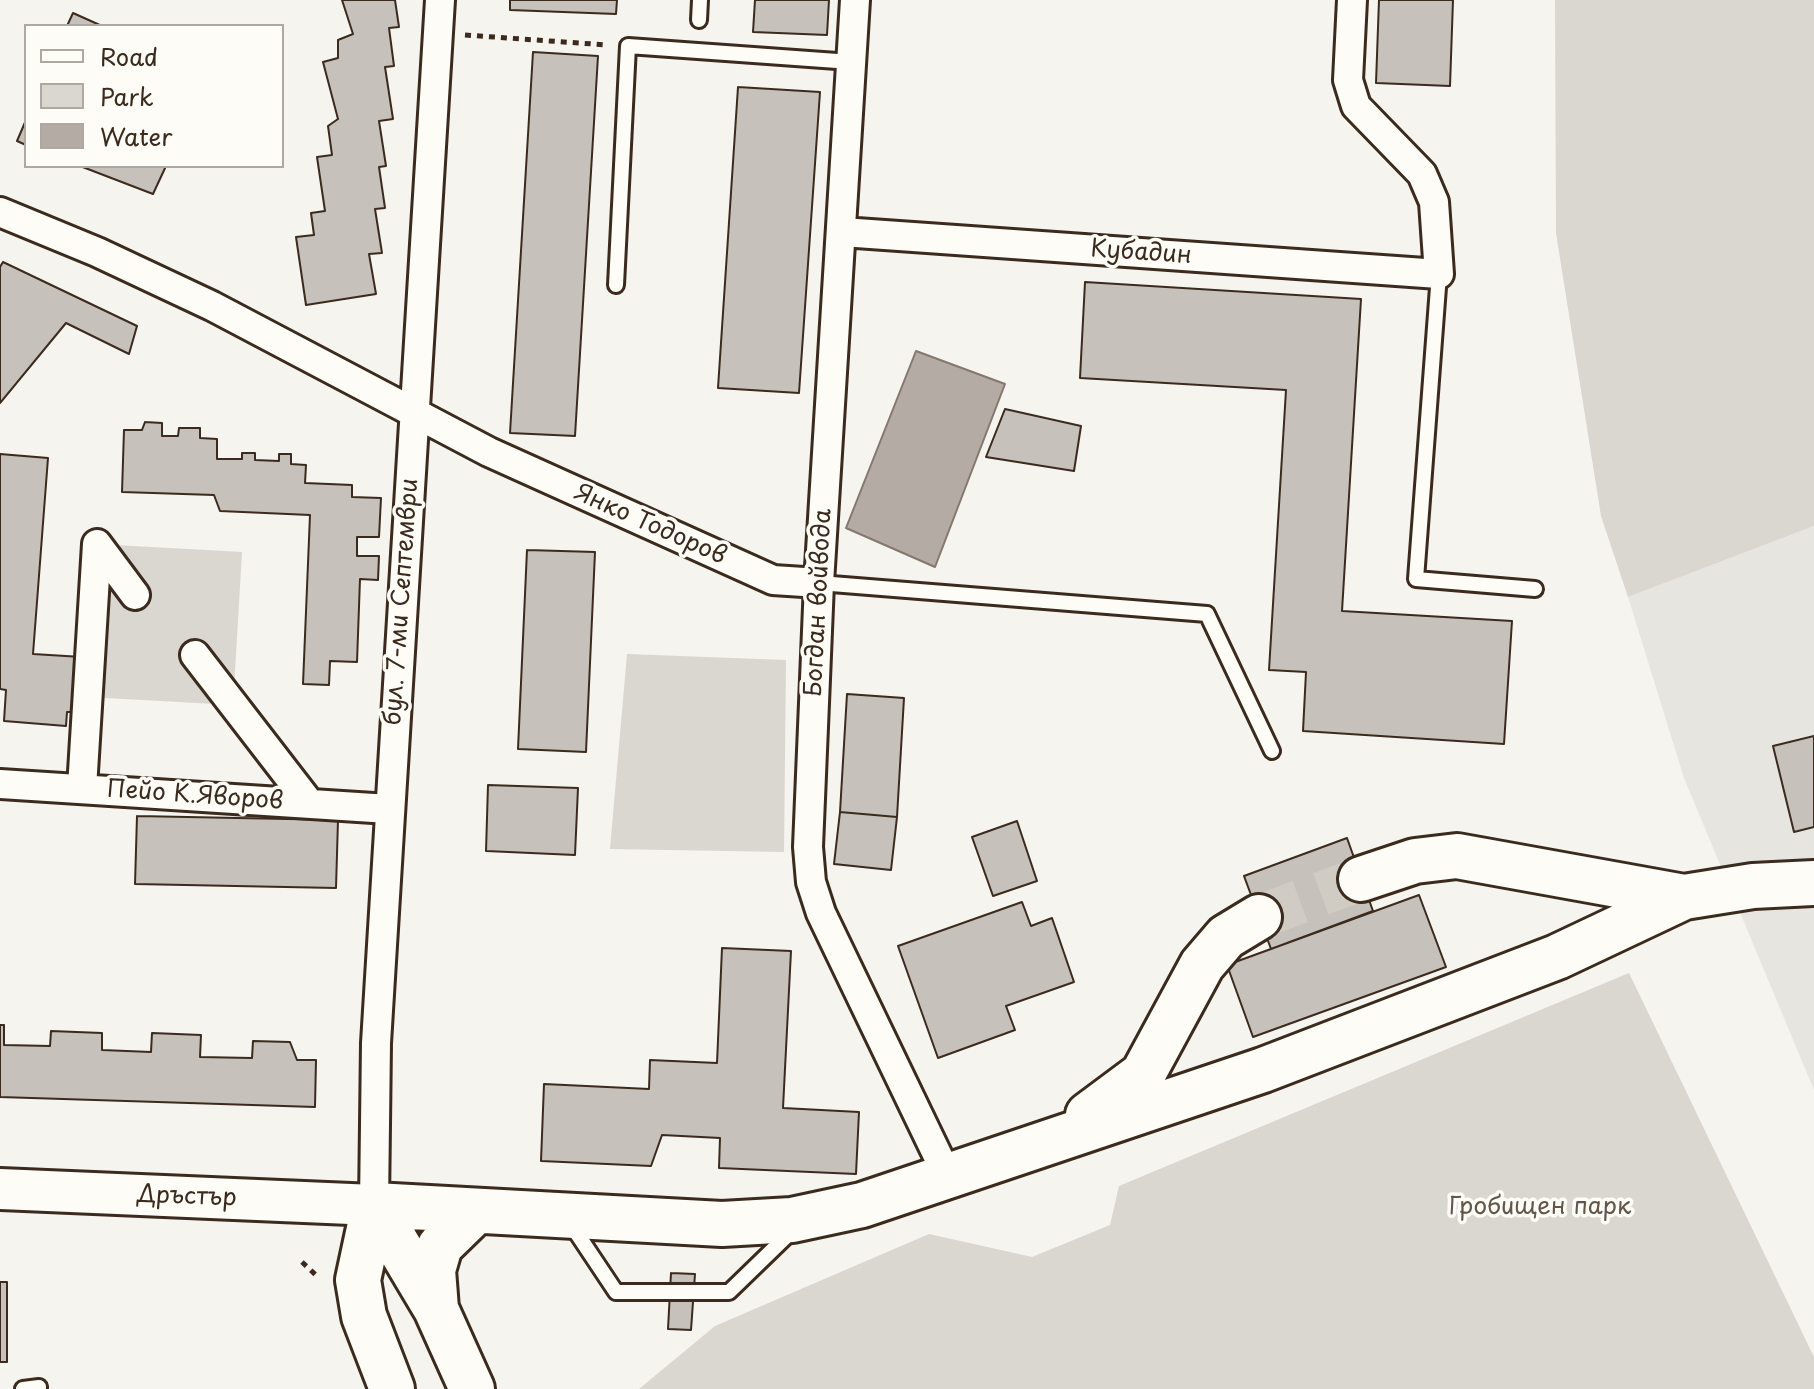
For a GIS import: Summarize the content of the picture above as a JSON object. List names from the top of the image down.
{
  "streets": {
    "street": [
      "Кубадин",
      "Янко Тодоров",
      "бул. 7-ми Септември",
      "Богдан войвода",
      "Пейо К.Яворов",
      "Дръстър"
    ]
  },
  "crossings": [
    ["Кубадин", "Богдан войвода"],
    ["Янко Тодоров", "бул. 7-ми Септември"],
    ["Янко Тодоров", "Богдан войвода"],
    ["бул. 7-ми Септември", "Пейо К.Яворов"],
    ["бул. 7-ми Септември", "Дръстър"]
  ],
  "parks": ["Гробищен парк"],
  "legend": ["Road", "Park", "Water"]
}
